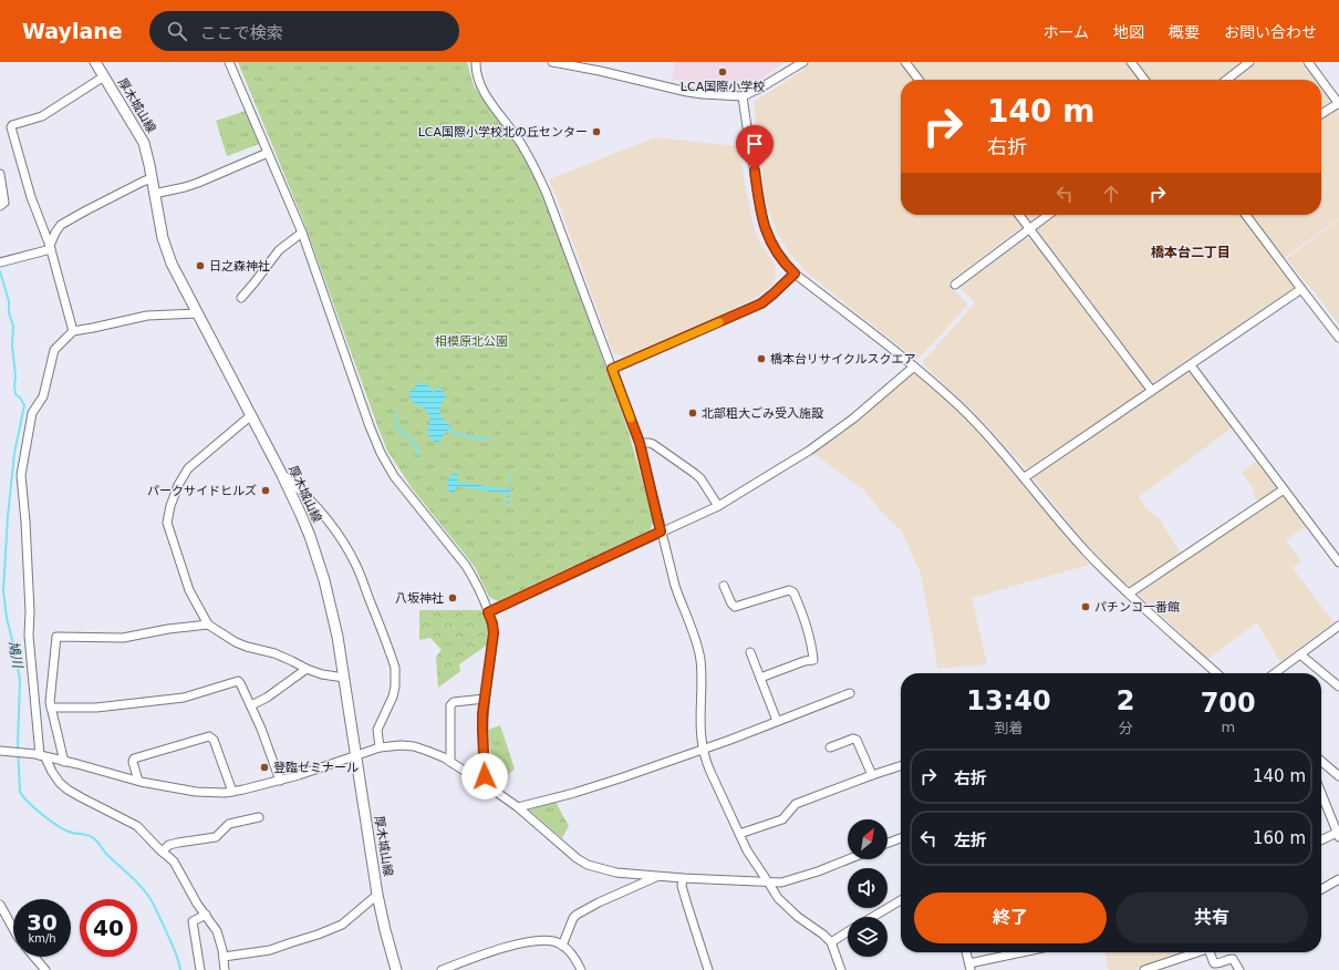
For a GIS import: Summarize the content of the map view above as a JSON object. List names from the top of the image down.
{
  "streets": {
    "main road": ["厚木城山線"]
  },
  "districts": ["橋本台二丁目"],
  "water": ["鳩川"],
  "parks": ["相模原北公園"],
  "places": [
    "LCA国際小学校",
    "LCA国際小学校北の丘センター",
    "日之森神社",
    "橋本台リサイクルスクエア",
    "北部粗大ごみ受入施設",
    "パークサイドヒルズ",
    "八坂神社",
    "パチンコ一番館",
    "登臨ゼミナール"
  ],
  "north": "top right",
  "page": {
    "header": "Waylane",
    "search": "ここで検索",
    "nav": [
      "ホーム",
      "地図",
      "概要",
      "お問い合わせ"
    ],
    "turn": ["140 m", "右折"],
    "eta": [
      "13:40",
      "到着",
      "2",
      "分",
      "700",
      "m"
    ],
    "list": [
      {
        "name": "右折",
        "value": "140 m"
      },
      {
        "name": "左折",
        "value": "160 m"
      }
    ],
    "buttons": ["終了", "共有"],
    "speed": "30 km/h",
    "limit": "40"
  }
}
